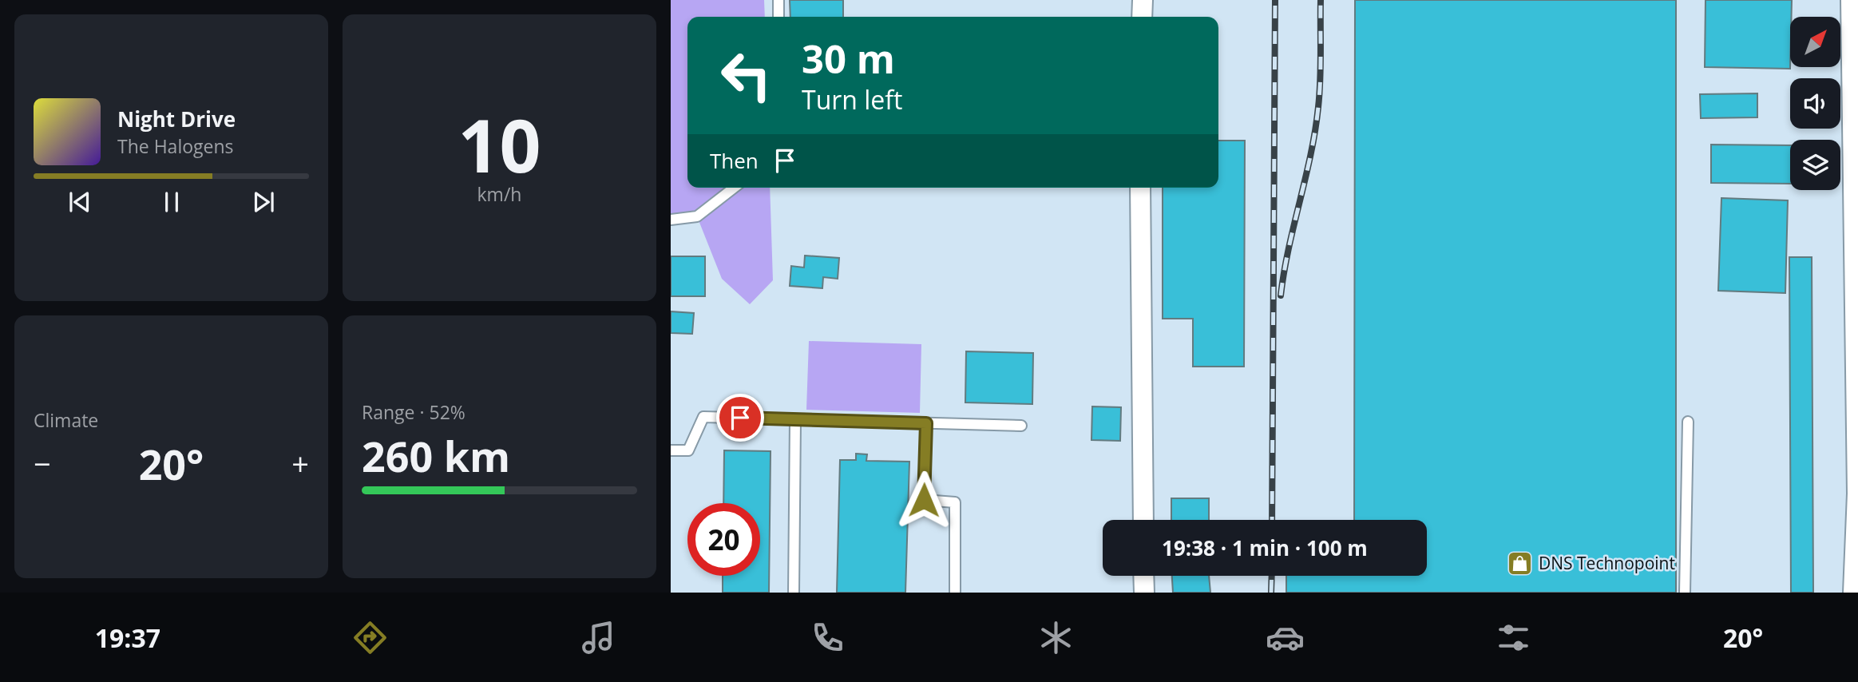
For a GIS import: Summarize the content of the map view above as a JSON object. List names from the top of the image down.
{
  "places": {
    "shop": ["DNS Technopoint"]
  },
  "north": "top right",
  "page": {
    "tile": [
      ["10", "km/h"],
      "Climate",
      ["Range · 52%", "260 km"]
    ],
    "turn": ["30 m", "Turn left"],
    "song": ["Night Drive", "The Halogens"],
    "then": "Then",
    "heat": ["−", "20°", "+"],
    "limit": "20",
    "trip": "19:38 · 1 min · 100 m",
    "tabs": ["19:37", "20°"]
  }
}
